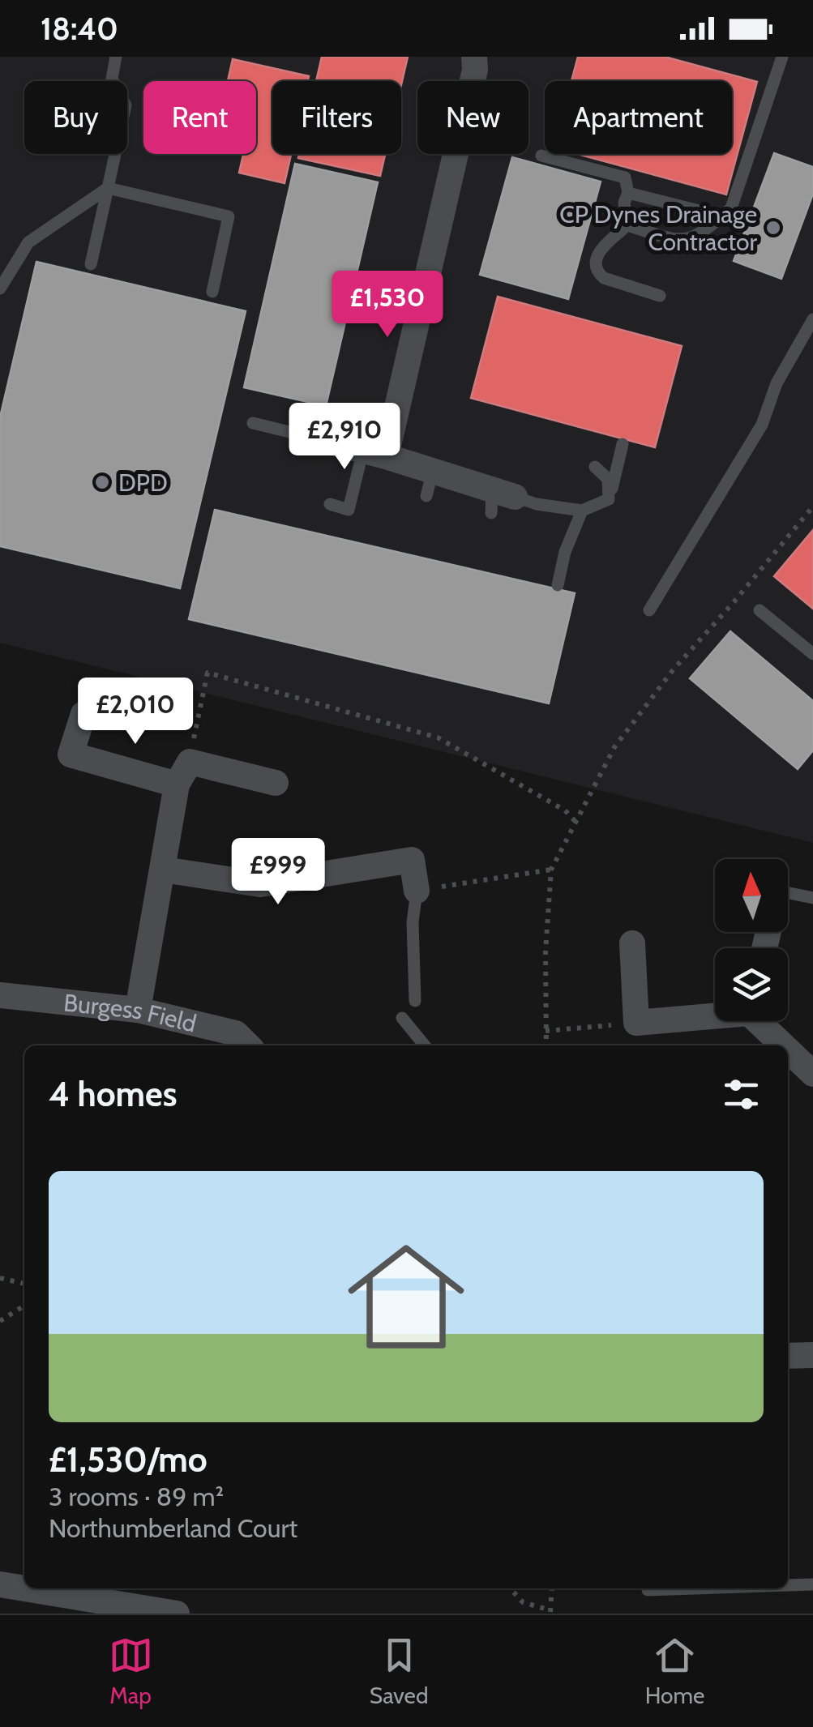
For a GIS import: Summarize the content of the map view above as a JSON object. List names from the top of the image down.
{
  "streets": {
    "street": ["Burgess Field"]
  },
  "places": ["CP Dynes Drainage Contractor", "DPD"],
  "north": "top",
  "page": {
    "status": "18:40",
    "chip": [
      "Buy",
      "Rent",
      "Filters",
      "New",
      "Apartment"
    ],
    "price": [
      "£1,530",
      "£2,910",
      "£2,010",
      "£999"
    ],
    "heading": "4 homes",
    "list": [
      {
        "name": "£1,530/mo",
        "note": "3 rooms · 89 m² · Northumberland Court"
      }
    ],
    "tabs": ["Map", "Saved", "Home"]
  }
}
